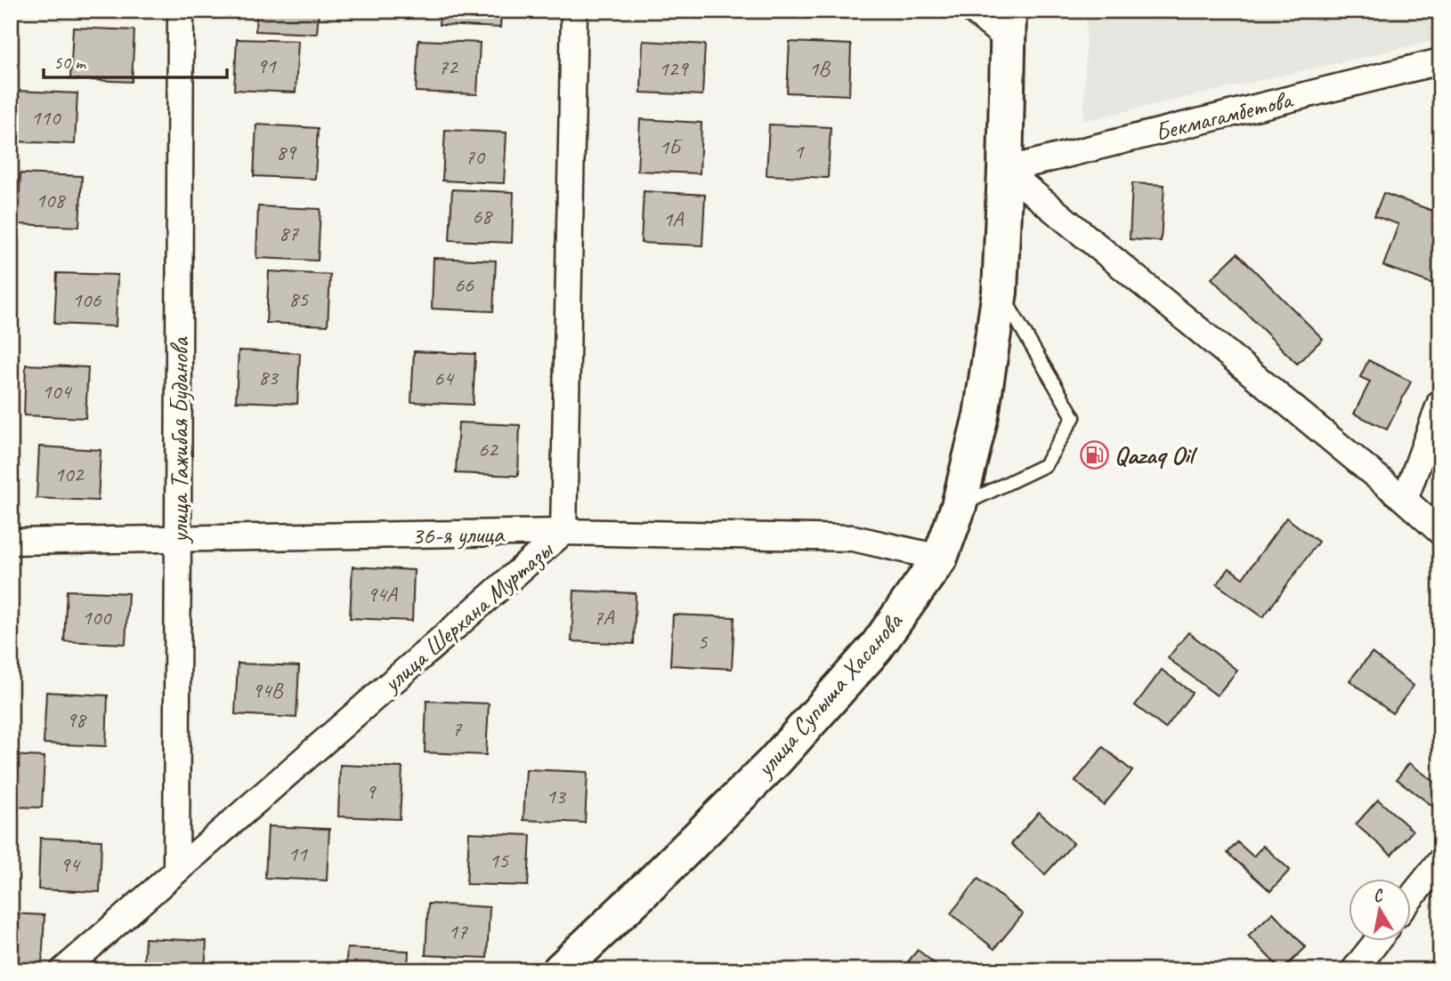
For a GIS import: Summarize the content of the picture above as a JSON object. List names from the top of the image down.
{
  "streets": {
    "street": [
      "Бекмагамбетова",
      "улица Тажибая Буданова",
      "36-я улица",
      "улица Шерхана Муртазы",
      "улица Супыша Хасанова"
    ]
  },
  "crossings": [
    ["Бекмагамбетова", "улица Супыша Хасанова"],
    ["улица Тажибая Буданова", "36-я улица"],
    ["улица Тажибая Буданова", "улица Шерхана Муртазы"],
    ["36-я улица", "улица Шерхана Муртазы"],
    ["36-я улица", "улица Супыша Хасанова"]
  ],
  "places": {
    "fuel station": ["Qazaq Oil"]
  },
  "house_numbers": [
    "91",
    "72",
    "129",
    "1В",
    "110",
    "1Б",
    "1",
    "89",
    "70",
    "108",
    "68",
    "1А",
    "87",
    "66",
    "85",
    "106",
    "83",
    "64",
    "104",
    "62",
    "102",
    "94А",
    "100",
    "7А",
    "5",
    "94В",
    "98",
    "7",
    "9",
    "13",
    "11",
    "15",
    "94",
    "17"
  ],
  "scale_bar": "50 m",
  "north": "top"
}
